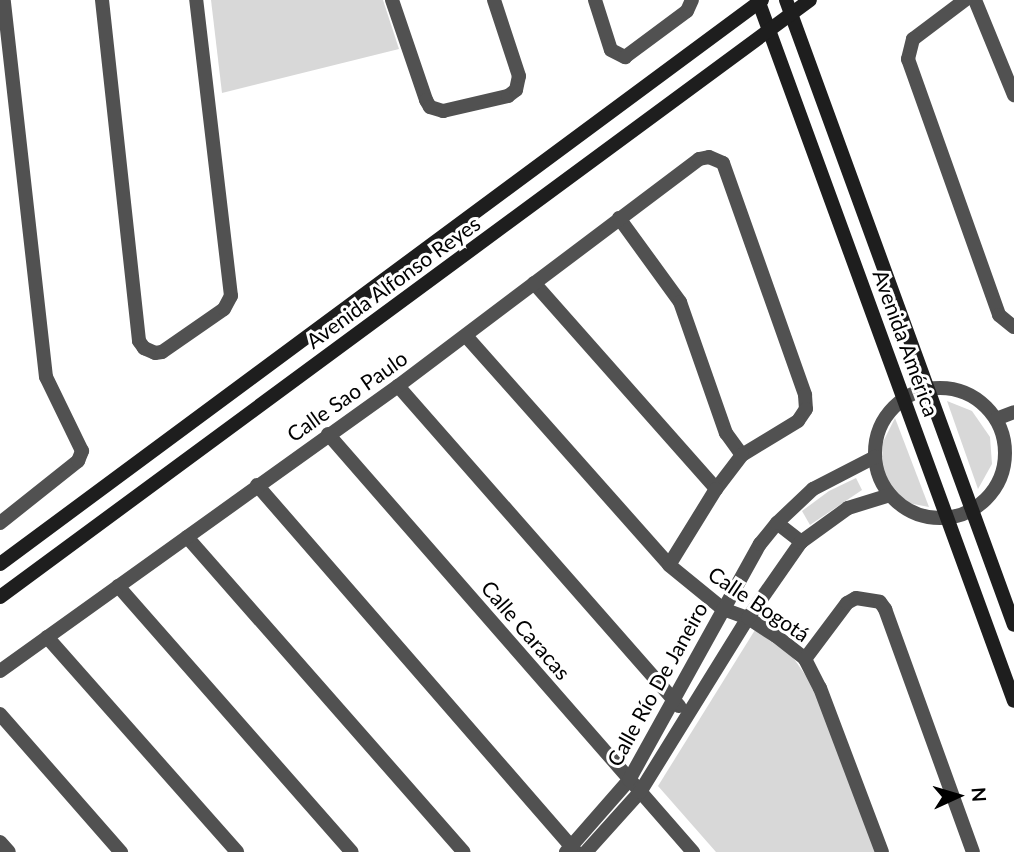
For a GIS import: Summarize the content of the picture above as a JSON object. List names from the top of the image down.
{
  "streets": {
    "street": [
      "Avenida Alfonso Reyes",
      "Avenida América",
      "Calle Sao Paulo",
      "Calle Bogotá",
      "Calle Caracas",
      "Calle Río De Janeiro"
    ]
  },
  "crossings": [
    ["Avenida Alfonso Reyes", "Avenida América"],
    ["Calle Sao Paulo", "Calle Bogotá"],
    ["Calle Sao Paulo", "Calle Caracas"],
    ["Calle Bogotá", "Calle Río De Janeiro"],
    ["Calle Caracas", "Calle Río De Janeiro"]
  ],
  "north": "right"
}
